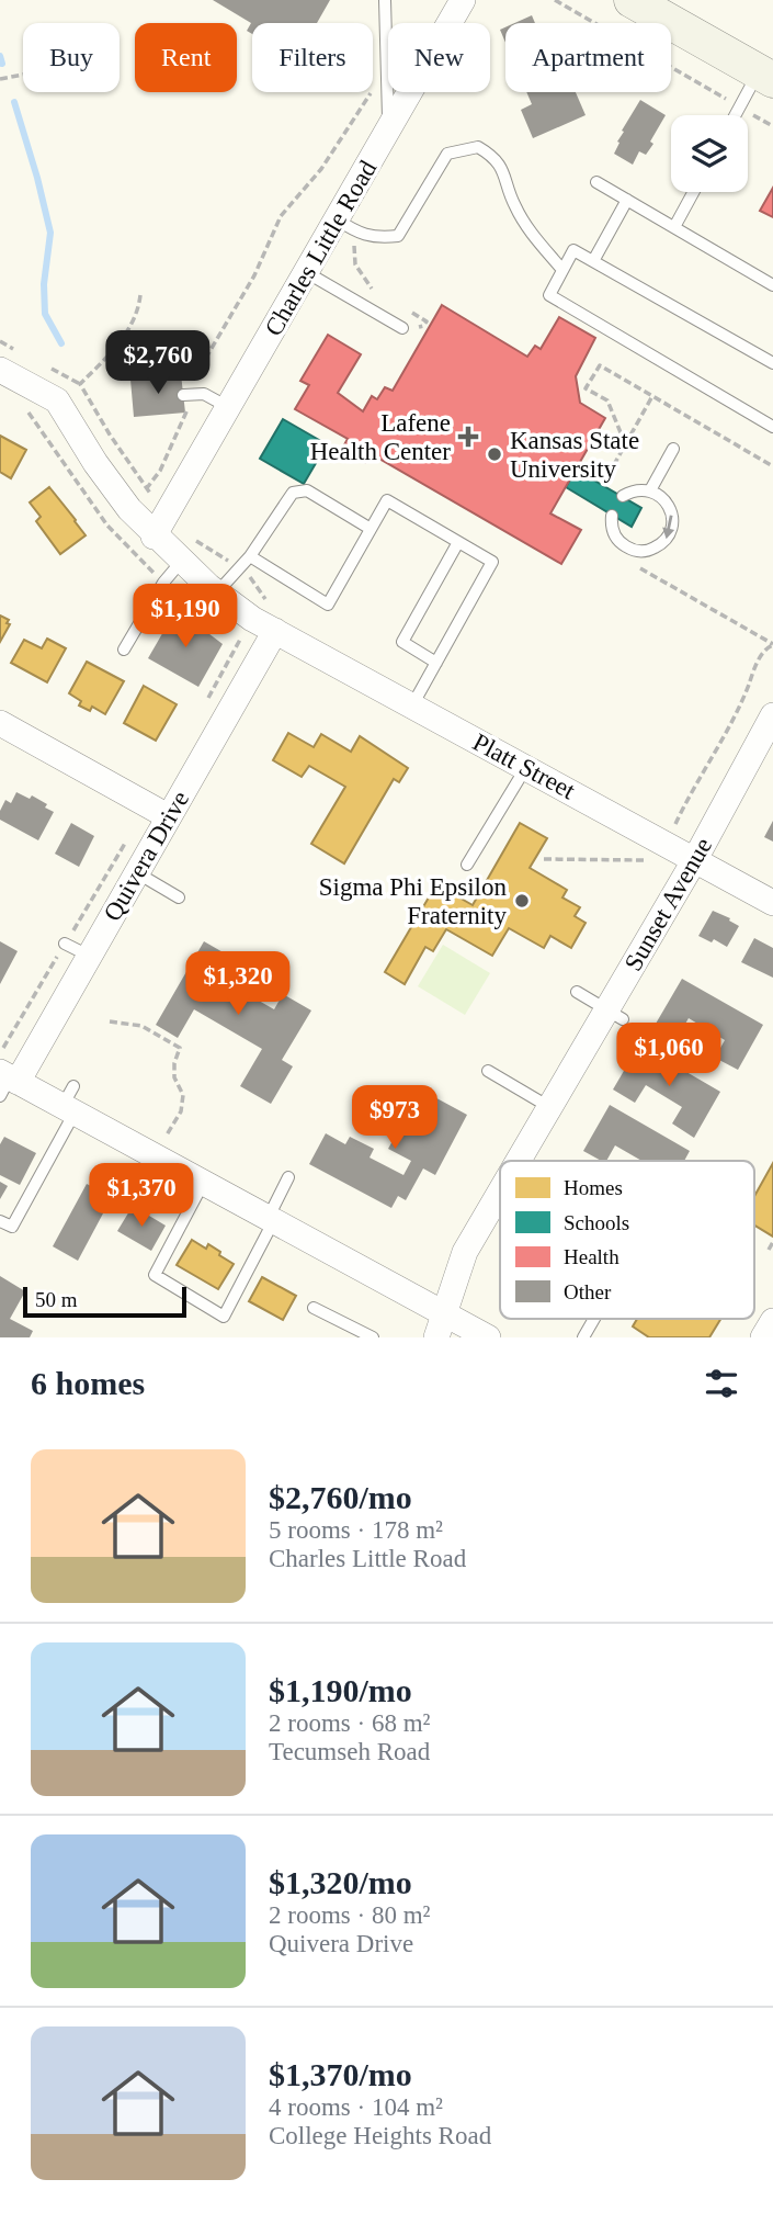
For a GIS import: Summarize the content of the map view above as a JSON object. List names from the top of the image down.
{
  "streets": {
    "street": [
      "Charles Little Road",
      "Platt Street",
      "Quivera Drive",
      "Sunset Avenue"
    ]
  },
  "crossings": [
    ["Charles Little Road", "Platt Street"],
    ["Platt Street", "Quivera Drive"],
    ["Platt Street", "Sunset Avenue"]
  ],
  "places": {
    "health": ["Lafene Health Center"],
    "other": ["Kansas State University", "Sigma Phi Epsilon Fraternity"]
  },
  "legend": [
    "Homes",
    "Schools",
    "Health",
    "Other"
  ],
  "scale_bar": "50 m",
  "page": {
    "chip": [
      "Buy",
      "Rent",
      "Filters",
      "New",
      "Apartment"
    ],
    "price": [
      "$2,760",
      "$1,190",
      "$1,320",
      "$1,060",
      "$973",
      "$1,370"
    ],
    "scale": "50 m",
    "heading": "6 homes",
    "list": [
      {
        "name": "$2,760/mo",
        "note": "5 rooms · 178 m² · Charles Little Road"
      },
      {
        "name": "$1,190/mo",
        "note": "2 rooms · 68 m² · Tecumseh Road"
      },
      {
        "name": "$1,320/mo",
        "note": "2 rooms · 80 m² · Quivera Drive"
      },
      {
        "name": "$1,370/mo",
        "note": "4 rooms · 104 m² · College Heights Road"
      }
    ]
  }
}
